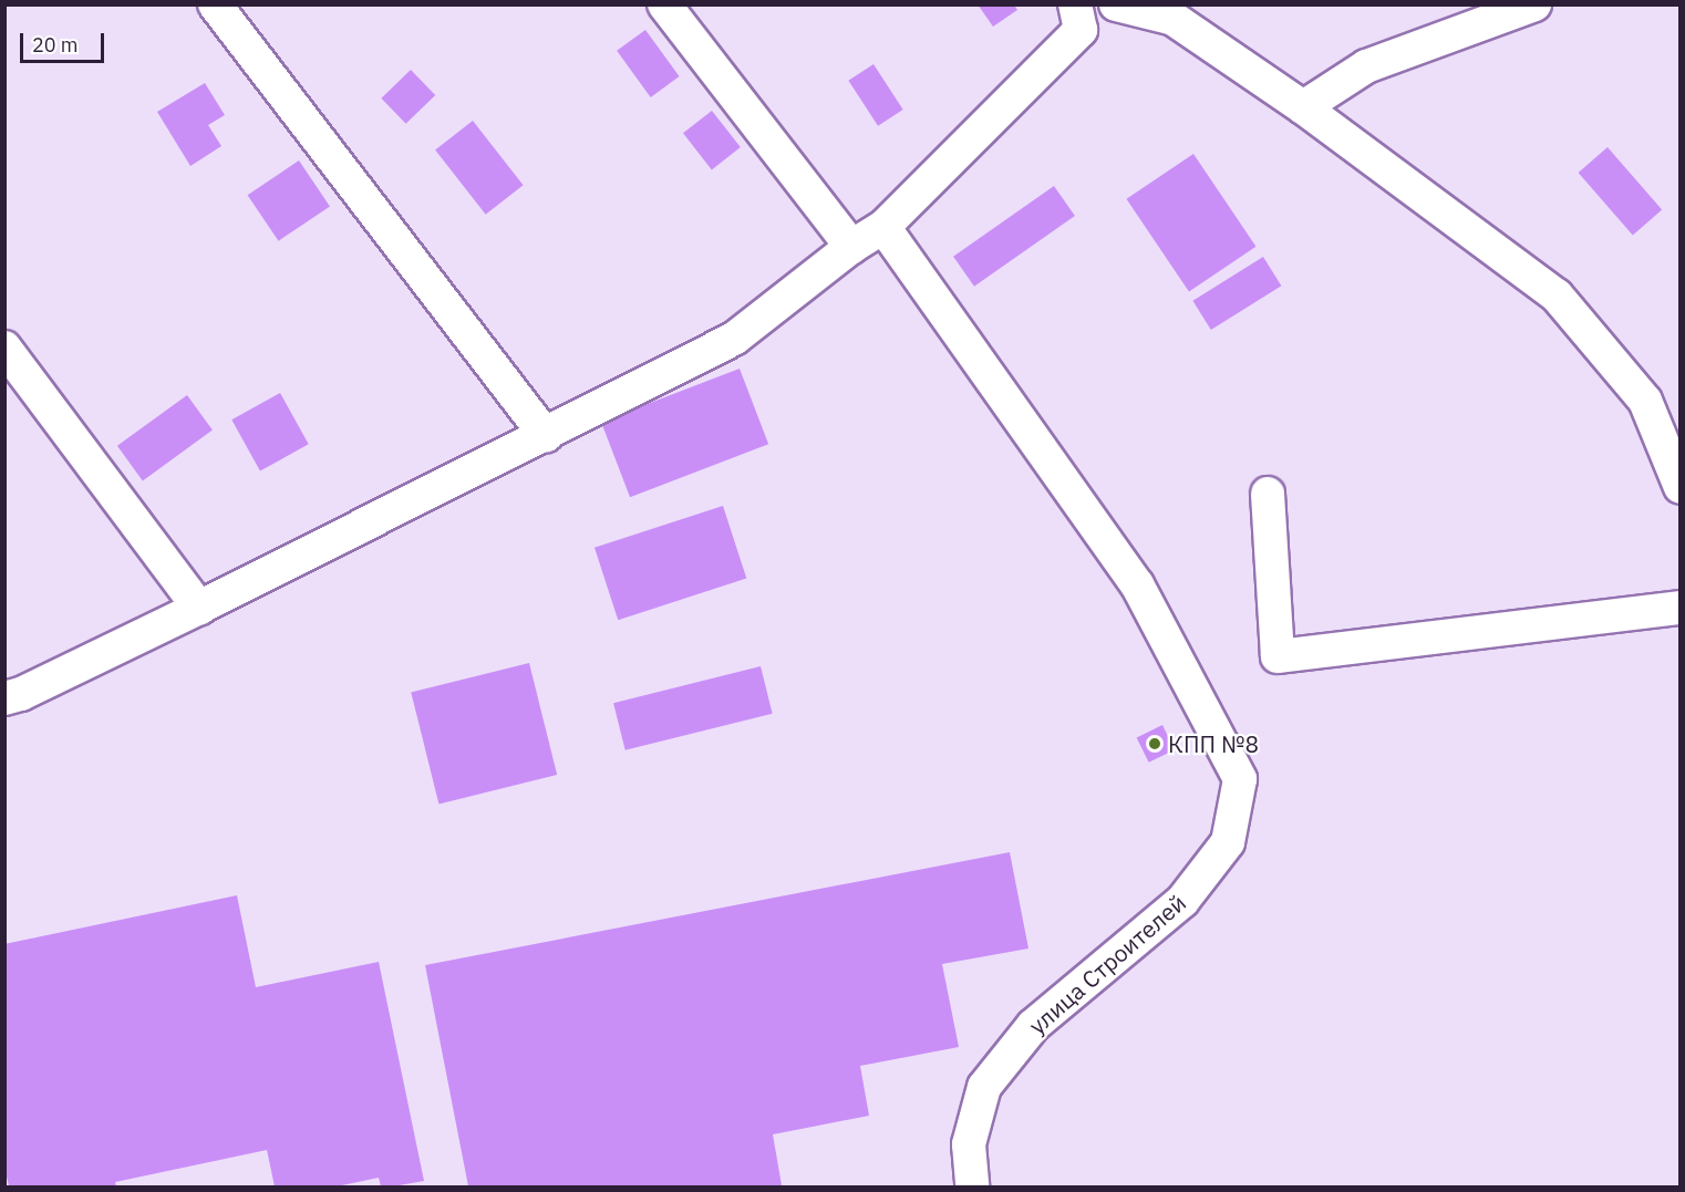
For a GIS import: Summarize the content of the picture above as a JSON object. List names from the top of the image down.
{
  "streets": {
    "street": ["улица Строителей"]
  },
  "places": ["КПП №8"],
  "scale_bar": "20 m"
}
